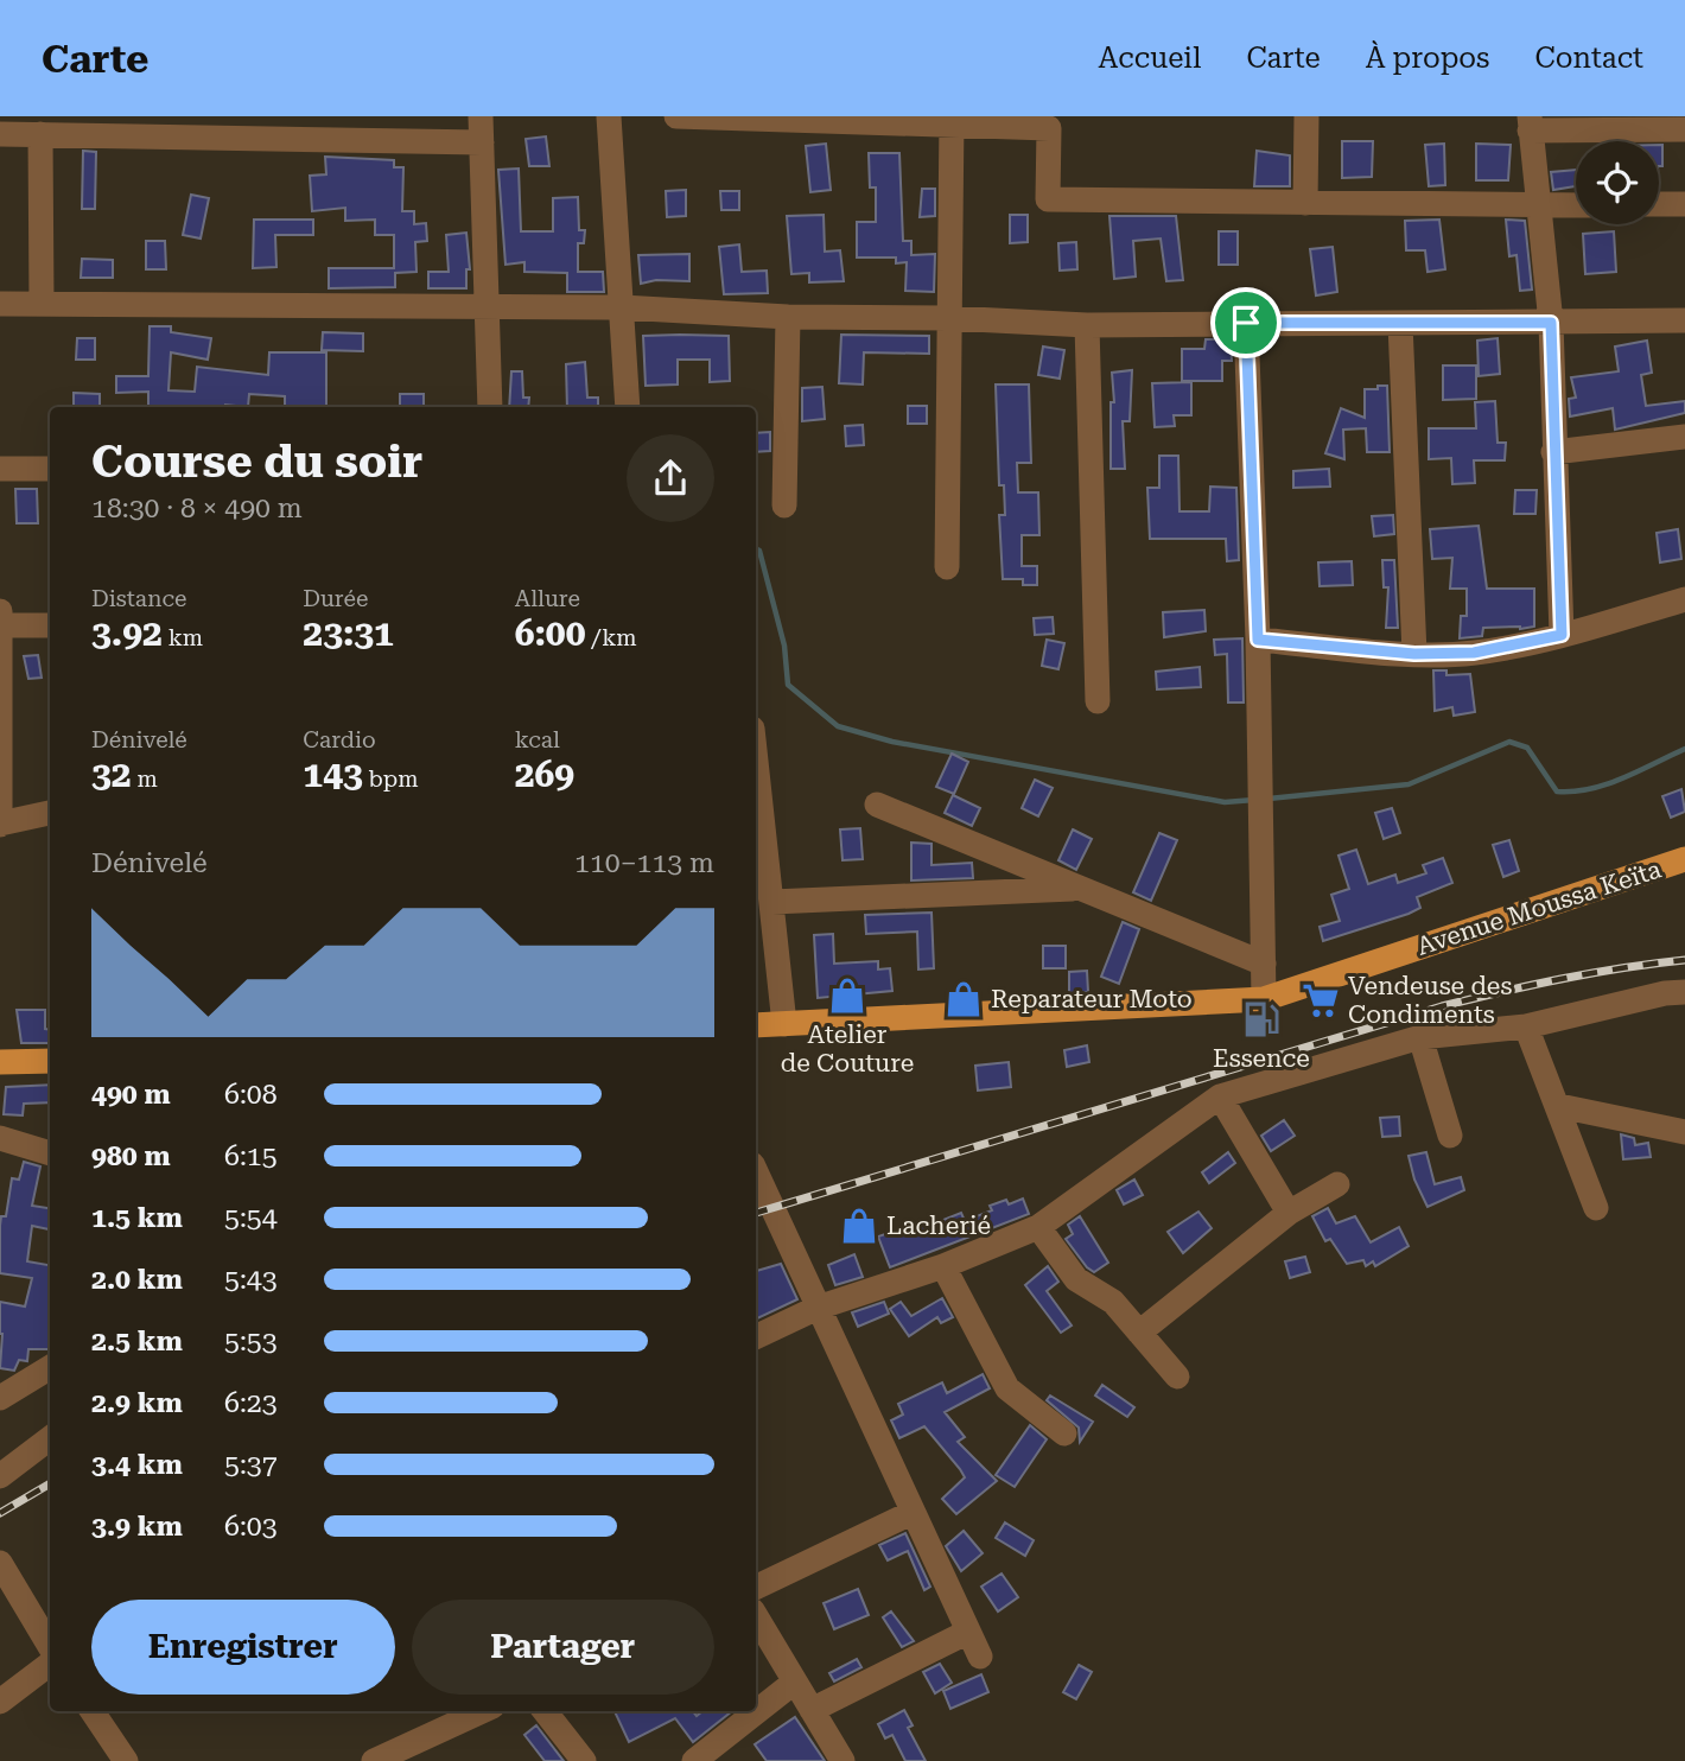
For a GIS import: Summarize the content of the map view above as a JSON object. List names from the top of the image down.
{
  "streets": {
    "main road": ["Avenue Moussa Keïta"]
  },
  "places": {
    "shop": ["Atelier de Couture", "Reparateur Moto", "Lacherié"],
    "supermarket": ["Vendeuse des Condiments"],
    "fuel station": ["Essence"]
  },
  "page": {
    "header": "Carte",
    "nav": [
      "Accueil",
      "Carte",
      "À propos",
      "Contact"
    ],
    "heading": ["Course du soir", "18:30 · 8 × 490 m"],
    "stats": [
      ["Distance", "3.92 km"],
      ["Durée", "23:31"],
      ["Allure", "6:00 /km"],
      ["Dénivelé", "32 m"],
      ["Cardio", "143 bpm"],
      ["kcal", "269"]
    ],
    "chart": ["Dénivelé", "110–113 m"],
    "list": [
      {
        "name": "490 m",
        "note": "6:08"
      },
      {
        "name": "980 m",
        "note": "6:15"
      },
      {
        "name": "1.5 km",
        "note": "5:54"
      },
      {
        "name": "2.0 km",
        "note": "5:43"
      },
      {
        "name": "2.5 km",
        "note": "5:53"
      },
      {
        "name": "2.9 km",
        "note": "6:23"
      },
      {
        "name": "3.4 km",
        "note": "5:37"
      },
      {
        "name": "3.9 km",
        "note": "6:03"
      }
    ],
    "buttons": ["Enregistrer", "Partager"]
  }
}
